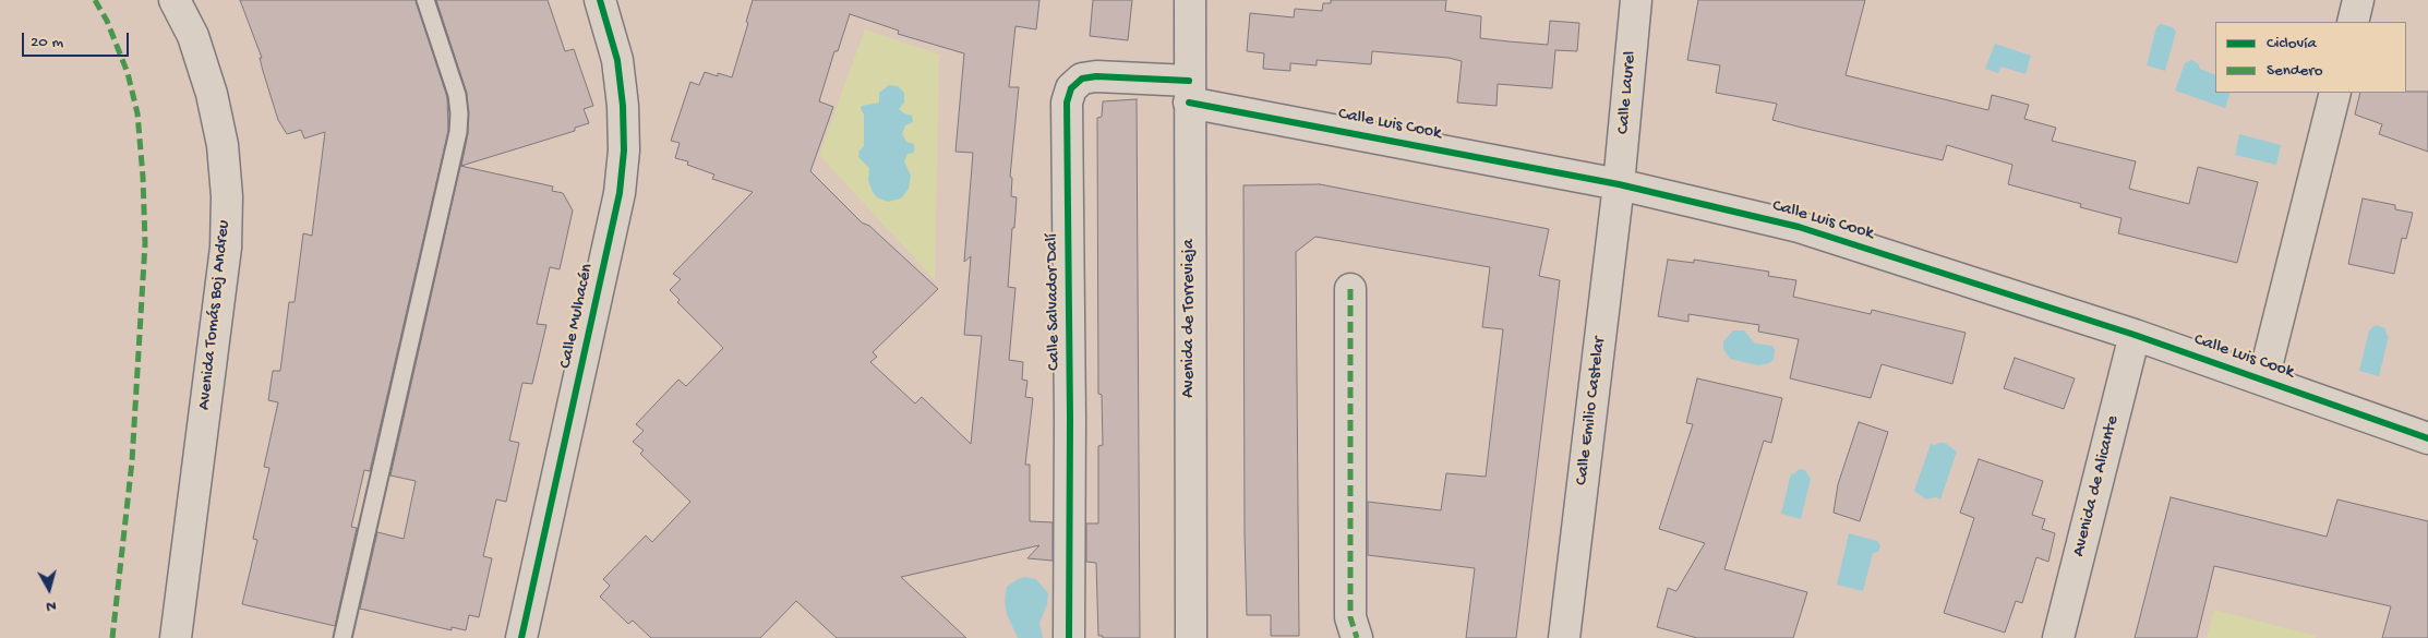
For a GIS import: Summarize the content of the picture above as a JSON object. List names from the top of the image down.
{
  "streets": {
    "street": [
      "Calle Laurel",
      "Calle Luis Cook",
      "Calle Salvador Dalí",
      "Avenida Tomás Boj Andreu",
      "Calle Mulhacén",
      "Avenida de Torrevieja",
      "Calle Emilio Castelar",
      "Avenida de Alicante"
    ]
  },
  "crossings": [
    ["Calle Laurel", "Calle Luis Cook"],
    ["Calle Laurel", "Calle Emilio Castelar"],
    ["Calle Luis Cook", "Calle Salvador Dalí"],
    ["Calle Luis Cook", "Avenida de Torrevieja"],
    ["Calle Luis Cook", "Calle Emilio Castelar"],
    ["Calle Luis Cook", "Avenida de Alicante"],
    ["Calle Salvador Dalí", "Avenida de Torrevieja"]
  ],
  "legend": ["Ciclovía", "Sendero"],
  "scale_bar": "20 m",
  "north": "bottom"
}
